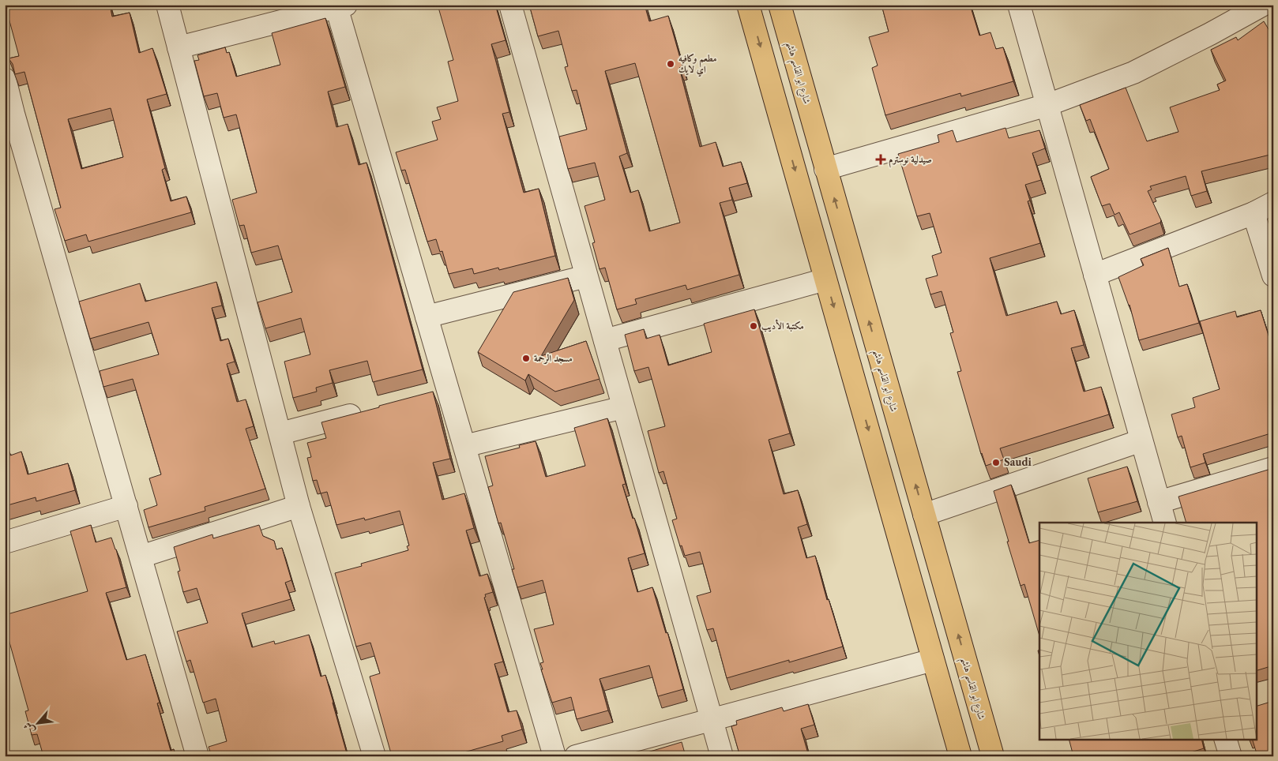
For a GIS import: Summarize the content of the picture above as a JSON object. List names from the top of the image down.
{
  "streets": {
    "main road": ["شارع ابو القاسم هاشم"]
  },
  "places": {
    "other": [
      "مطعم وكافيه اي لايك",
      "مكتبة الأديب",
      "مسجد الرحمة",
      "Saudi"
    ],
    "health": ["صيدلية نوسترم"]
  },
  "north": "bottom left"
}
